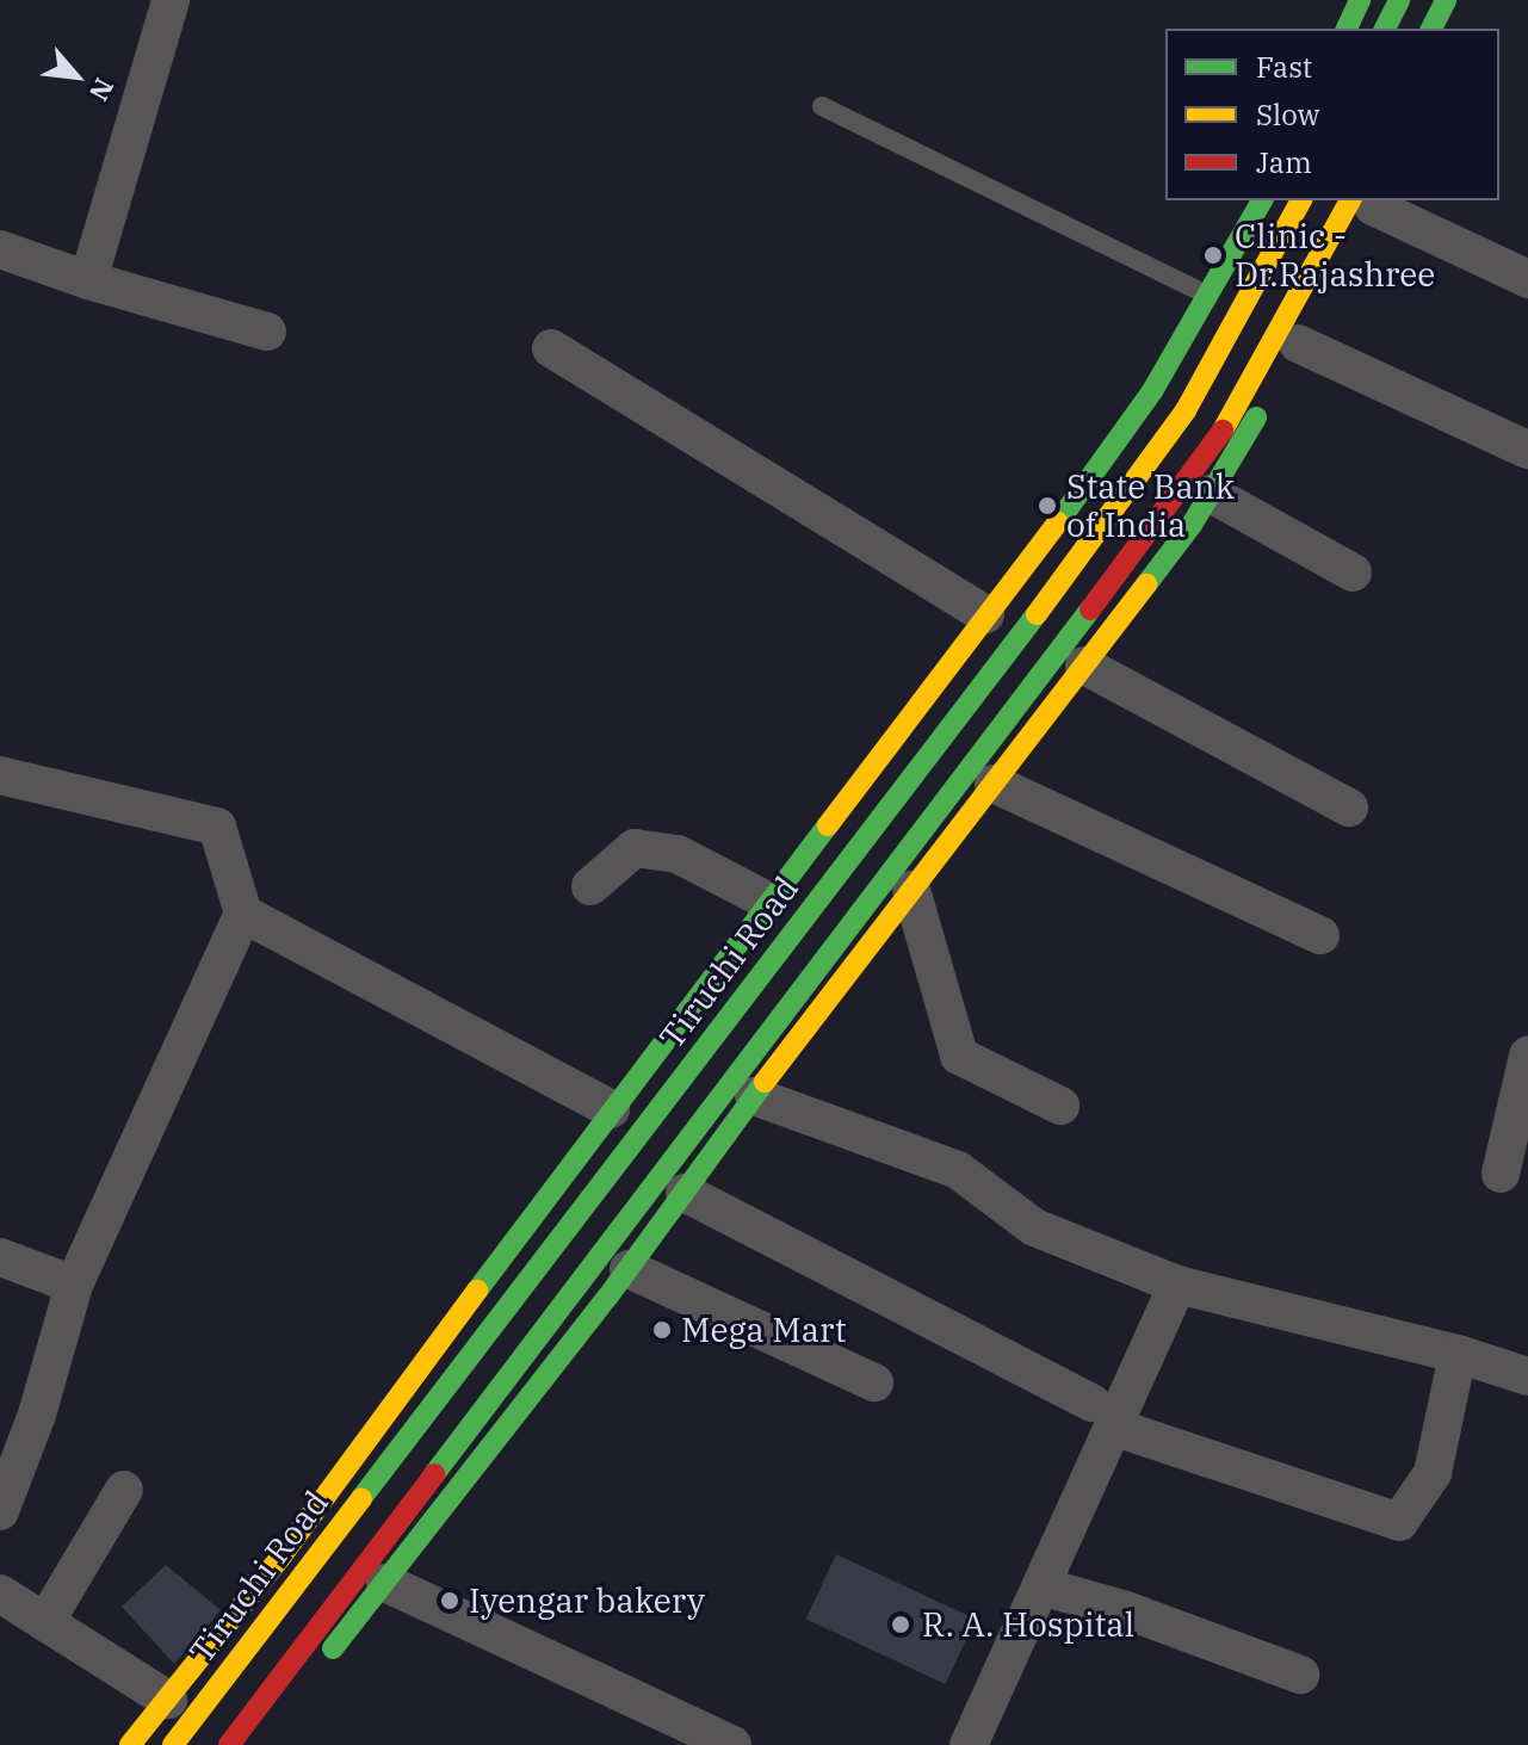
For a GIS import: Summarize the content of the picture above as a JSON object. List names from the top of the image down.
{
  "streets": {
    "main road": ["Tiruchi Road"]
  },
  "places": [
    "Clinic - Dr.Rajashree",
    "State Bank of India",
    "Mega Mart",
    "Iyengar bakery",
    "R. A. Hospital"
  ],
  "legend": ["Fast", "Slow", "Jam"],
  "north": "bottom right"
}
